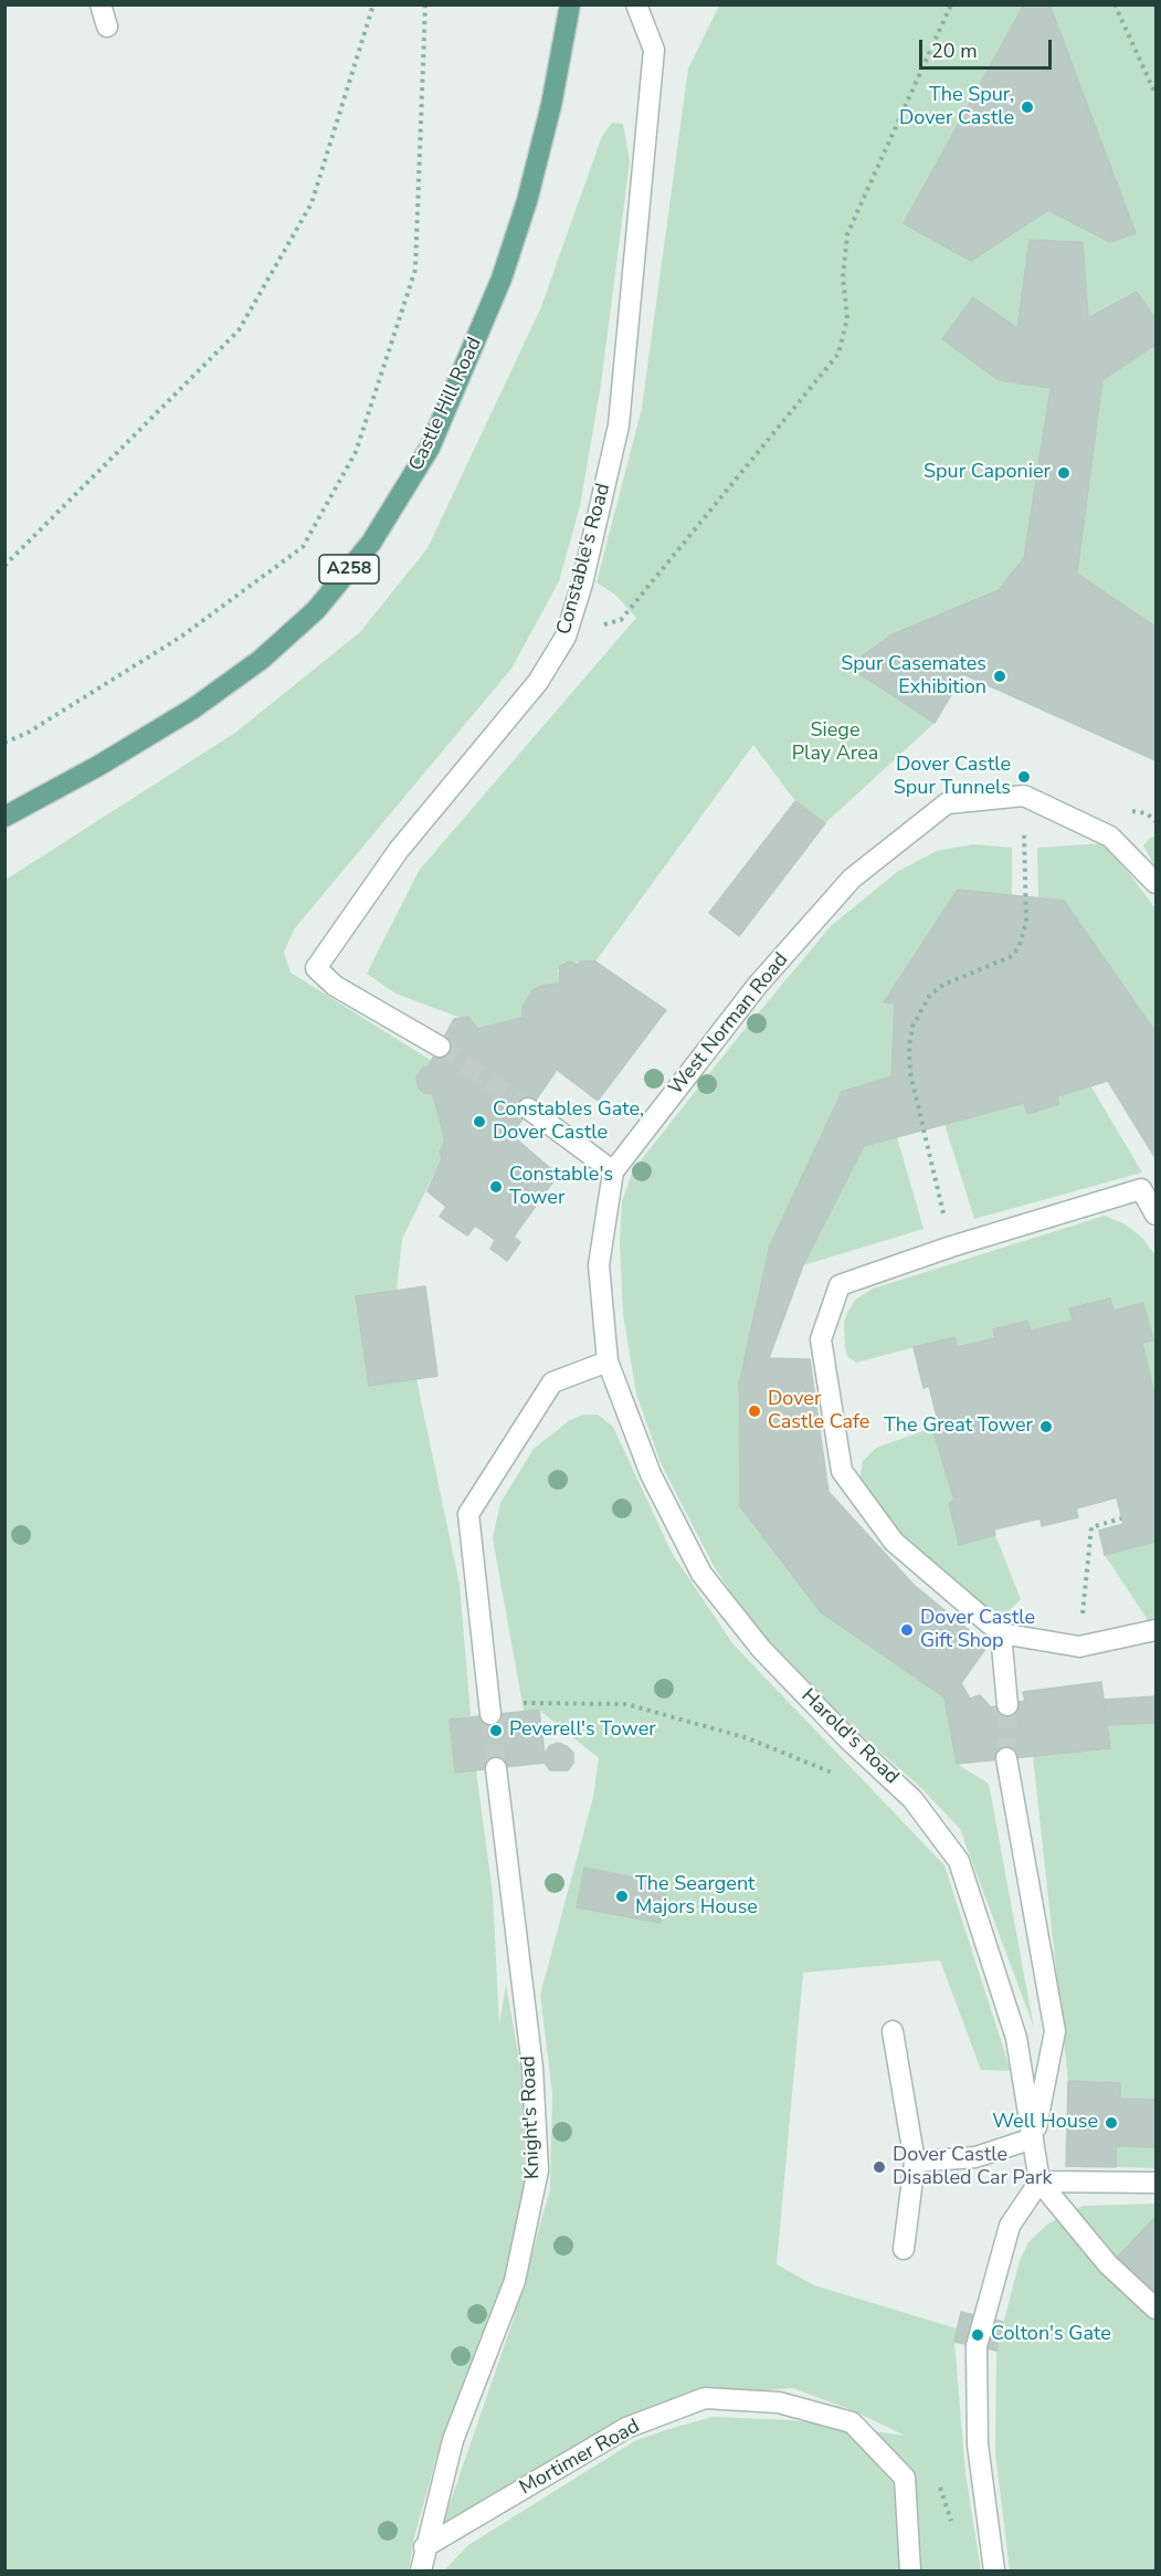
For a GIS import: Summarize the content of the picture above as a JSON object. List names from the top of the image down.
{
  "streets": {
    "main road": ["Castle Hill Road", "A258"],
    "lane": [
      "Constable's Road",
      "West Norman Road",
      "Harold's Road",
      "Knight's Road",
      "Mortimer Road"
    ]
  },
  "crossings": [
    ["West Norman Road", "Harold's Road"],
    ["Knight's Road", "Mortimer Road"]
  ],
  "parks": ["Siege Play Area"],
  "places": [
    "The Spur, Dover Castle",
    "Spur Caponier",
    "Spur Casemates Exhibition",
    "Dover Castle Spur Tunnels",
    "Constables Gate, Dover Castle",
    "Constable's Tower",
    "Dover Castle Cafe",
    "The Great Tower",
    "Dover Castle Gift Shop",
    "Peverell's Tower",
    "The Seargent Majors House",
    "Well House",
    "Dover Castle Disabled Car Park",
    "Colton's Gate"
  ],
  "scale_bar": "20 m"
}
